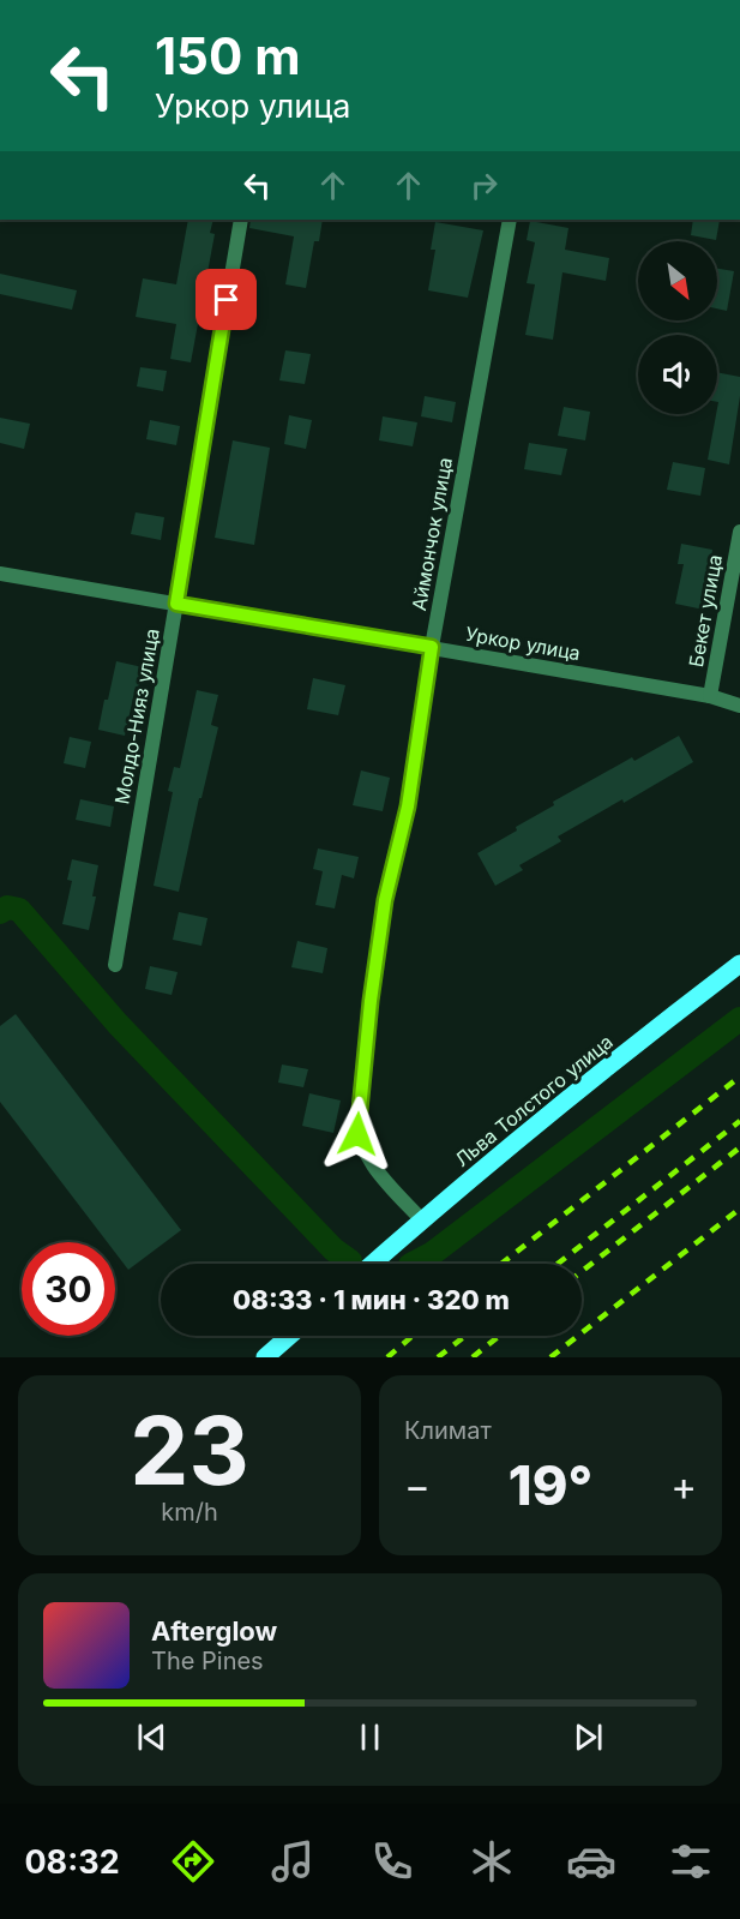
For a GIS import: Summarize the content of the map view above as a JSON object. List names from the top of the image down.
{
  "streets": {
    "main road": ["Льва Толстого улица"],
    "street": [
      "Аймончок улица",
      "Бекет улица",
      "Уркор улица",
      "Молдо-Нияз улица"
    ]
  },
  "crossings": [
    ["Аймончок улица", "Уркор улица"],
    ["Аймончок улица", "Льва Толстого улица"],
    ["Бекет улица", "Уркор улица"],
    ["Уркор улица", "Молдо-Нияз улица"]
  ],
  "north": "bottom right",
  "page": {
    "turn": ["150 m", "Уркор улица"],
    "limit": "30",
    "trip": "08:33 · 1 мин · 320 m",
    "tile": [
      ["23", "km/h"],
      "Климат"
    ],
    "heat": ["−", "19°", "+"],
    "song": ["Afterglow", "The Pines"],
    "tabs": "08:32"
  }
}
